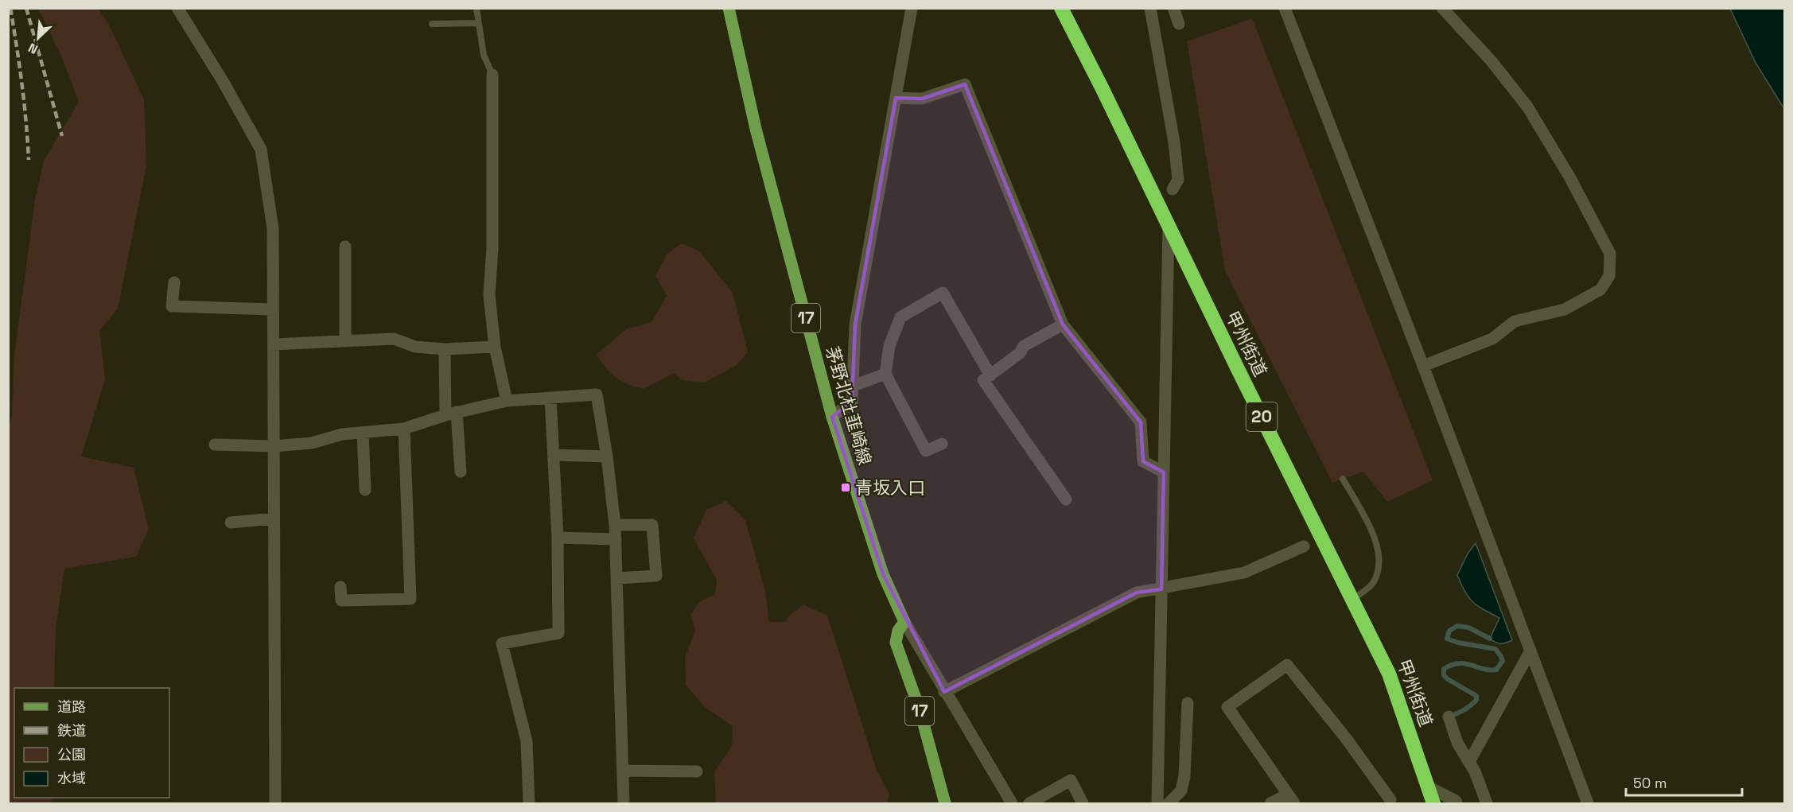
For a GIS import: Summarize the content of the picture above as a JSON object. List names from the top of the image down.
{
  "streets": {
    "highway": ["甲州街道", "20"],
    "main road": ["17", "茅野北杜韮崎線"]
  },
  "crossings": [
    ["17", "茅野北杜韮崎線"]
  ],
  "places": {
    "transit": ["青坂入口"]
  },
  "legend": [
    "道路",
    "鉄道",
    "公園",
    "水域"
  ],
  "scale_bar": "50 m",
  "north": "bottom left"
}
